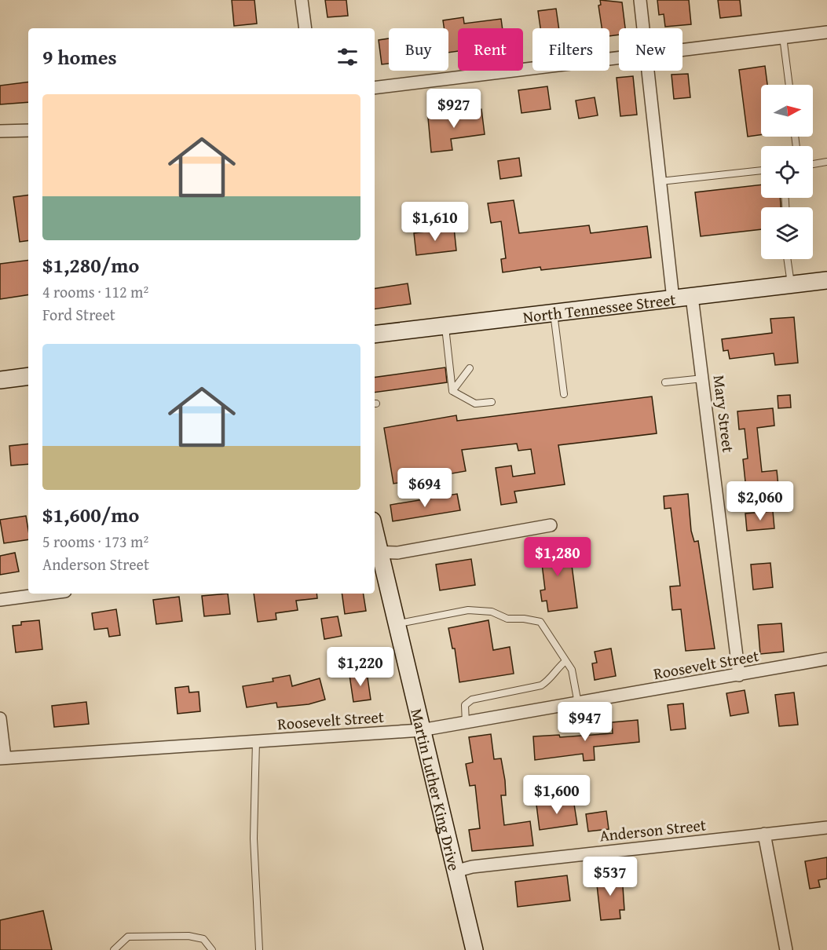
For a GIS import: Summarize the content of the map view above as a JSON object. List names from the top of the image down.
{
  "streets": {
    "main road": ["North Tennessee Street", "Martin Luther King Drive"],
    "street": ["Mary Street", "Roosevelt Street", "Anderson Street"]
  },
  "crossings": [
    ["North Tennessee Street", "Mary Street"],
    ["Mary Street", "Roosevelt Street"],
    ["Roosevelt Street", "Martin Luther King Drive"],
    ["Martin Luther King Drive", "Anderson Street"]
  ],
  "north": "right",
  "page": {
    "chip": [
      "Buy",
      "Rent",
      "Filters",
      "New"
    ],
    "heading": "9 homes",
    "list": [
      {
        "name": "$1,280/mo",
        "note": "4 rooms · 112 m² · Ford Street"
      },
      {
        "name": "$1,600/mo",
        "note": "5 rooms · 173 m² · Anderson Street"
      }
    ],
    "price": [
      "$927",
      "$1,610",
      "$694",
      "$2,060",
      "$1,280",
      "$1,220",
      "$947",
      "$1,600",
      "$537"
    ]
  }
}
